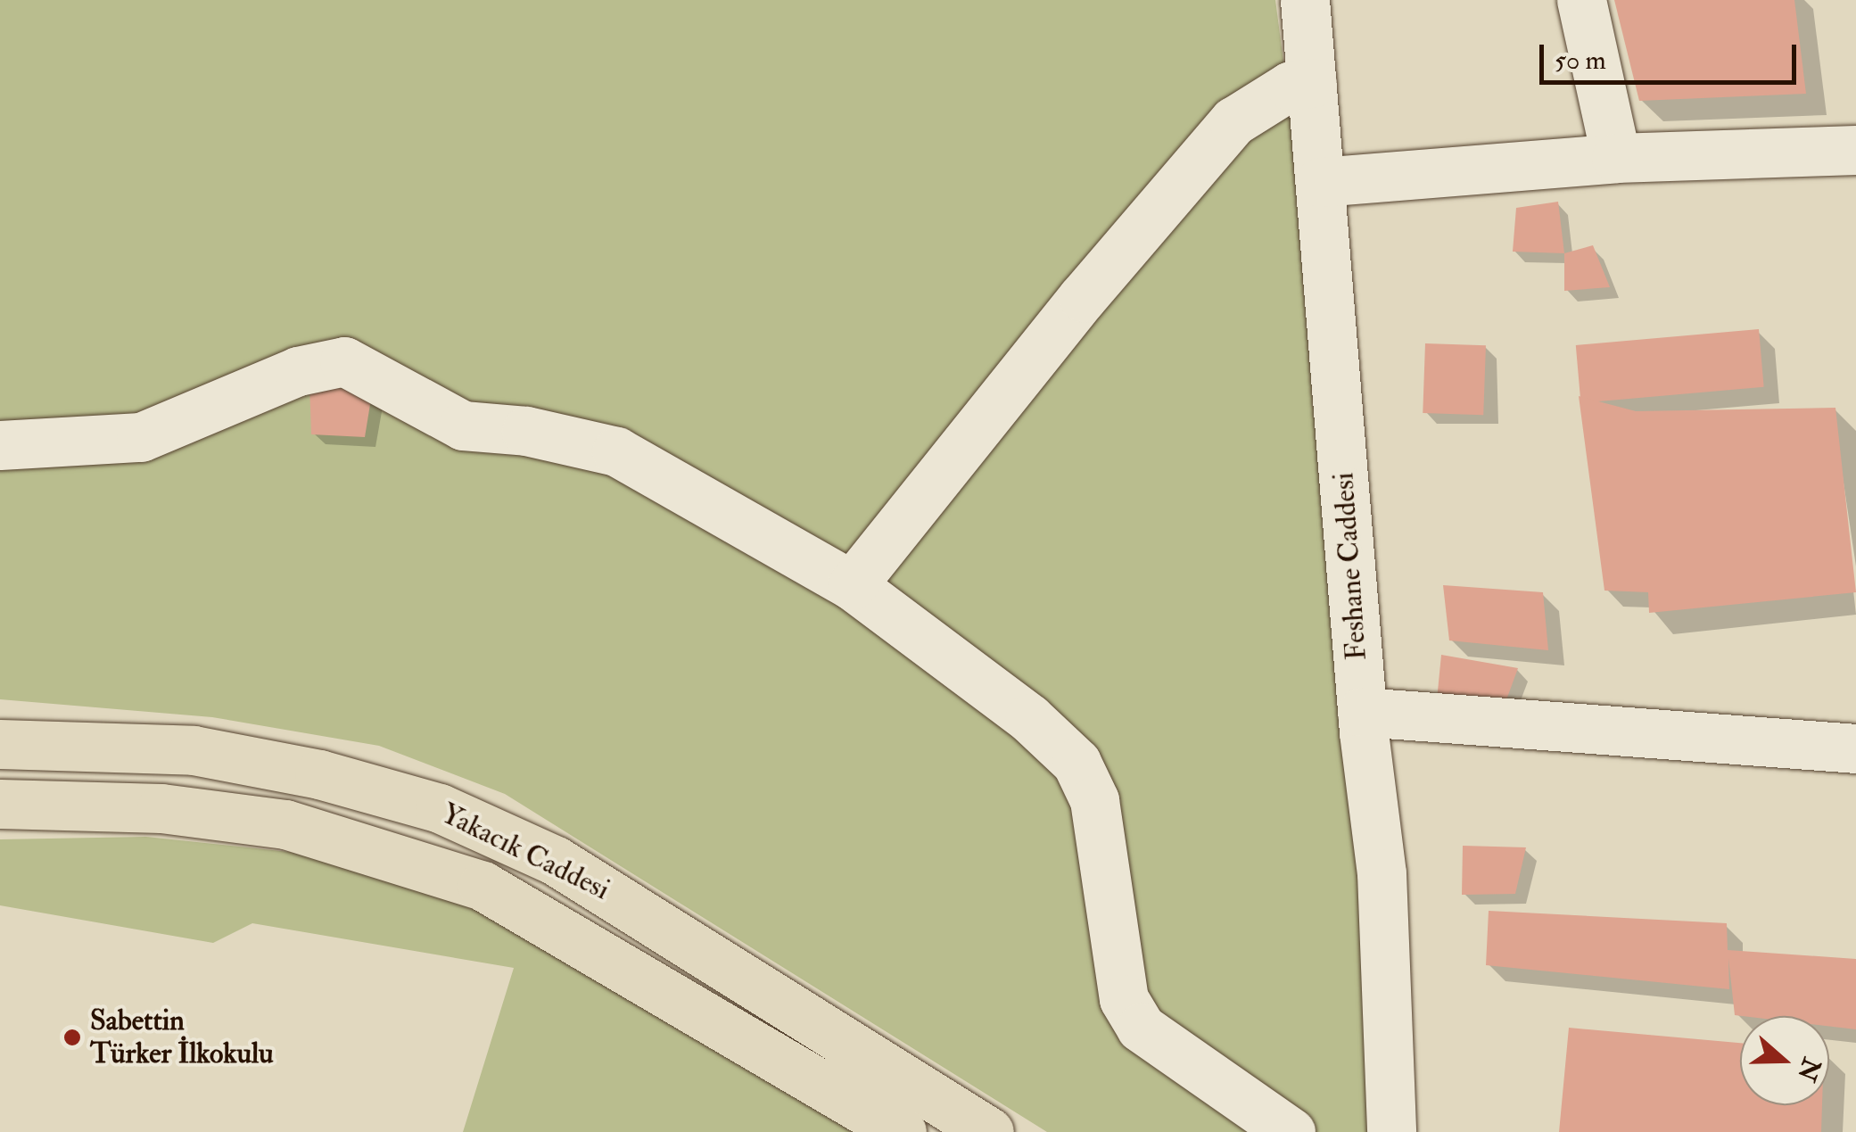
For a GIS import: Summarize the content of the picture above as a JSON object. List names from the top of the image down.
{
  "streets": {
    "main road": ["Yakacık Caddesi"],
    "street": ["Feshane Caddesi"]
  },
  "places": ["Sabettin Türker İlkokulu"],
  "scale_bar": "50 m",
  "north": "right"
}
